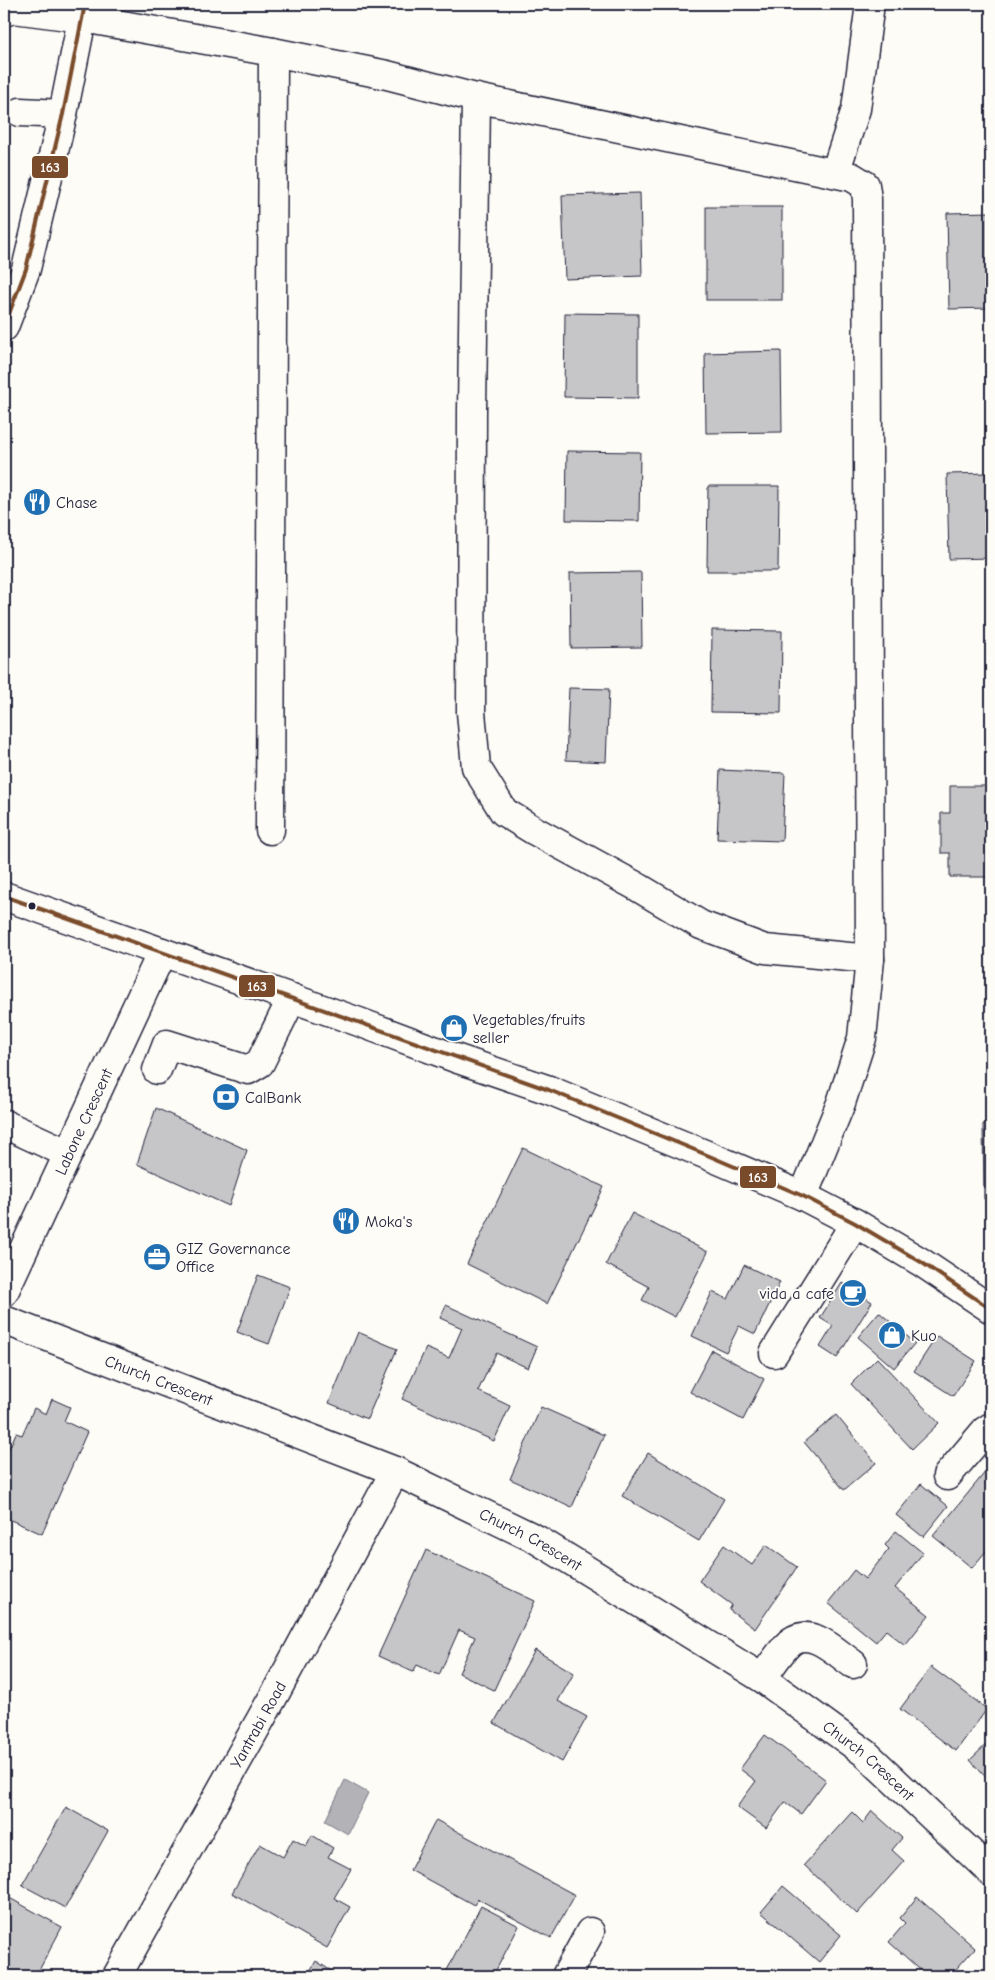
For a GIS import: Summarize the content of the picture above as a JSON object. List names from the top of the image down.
{
  "streets": {
    "street": ["Labone Crescent", "Church Crescent", "Yantrabi Road"]
  },
  "crossings": [
    ["Church Crescent", "Yantrabi Road"]
  ],
  "places": {
    "restaurant": ["Chase", "Moka's"],
    "shop": ["Vegetables/fruits seller", "Kuo"],
    "bank": ["CalBank"],
    "office": ["GIZ Governance Office"],
    "cafe": ["vida a cafe"]
  },
  "lines": ["transit line 163"]
}
